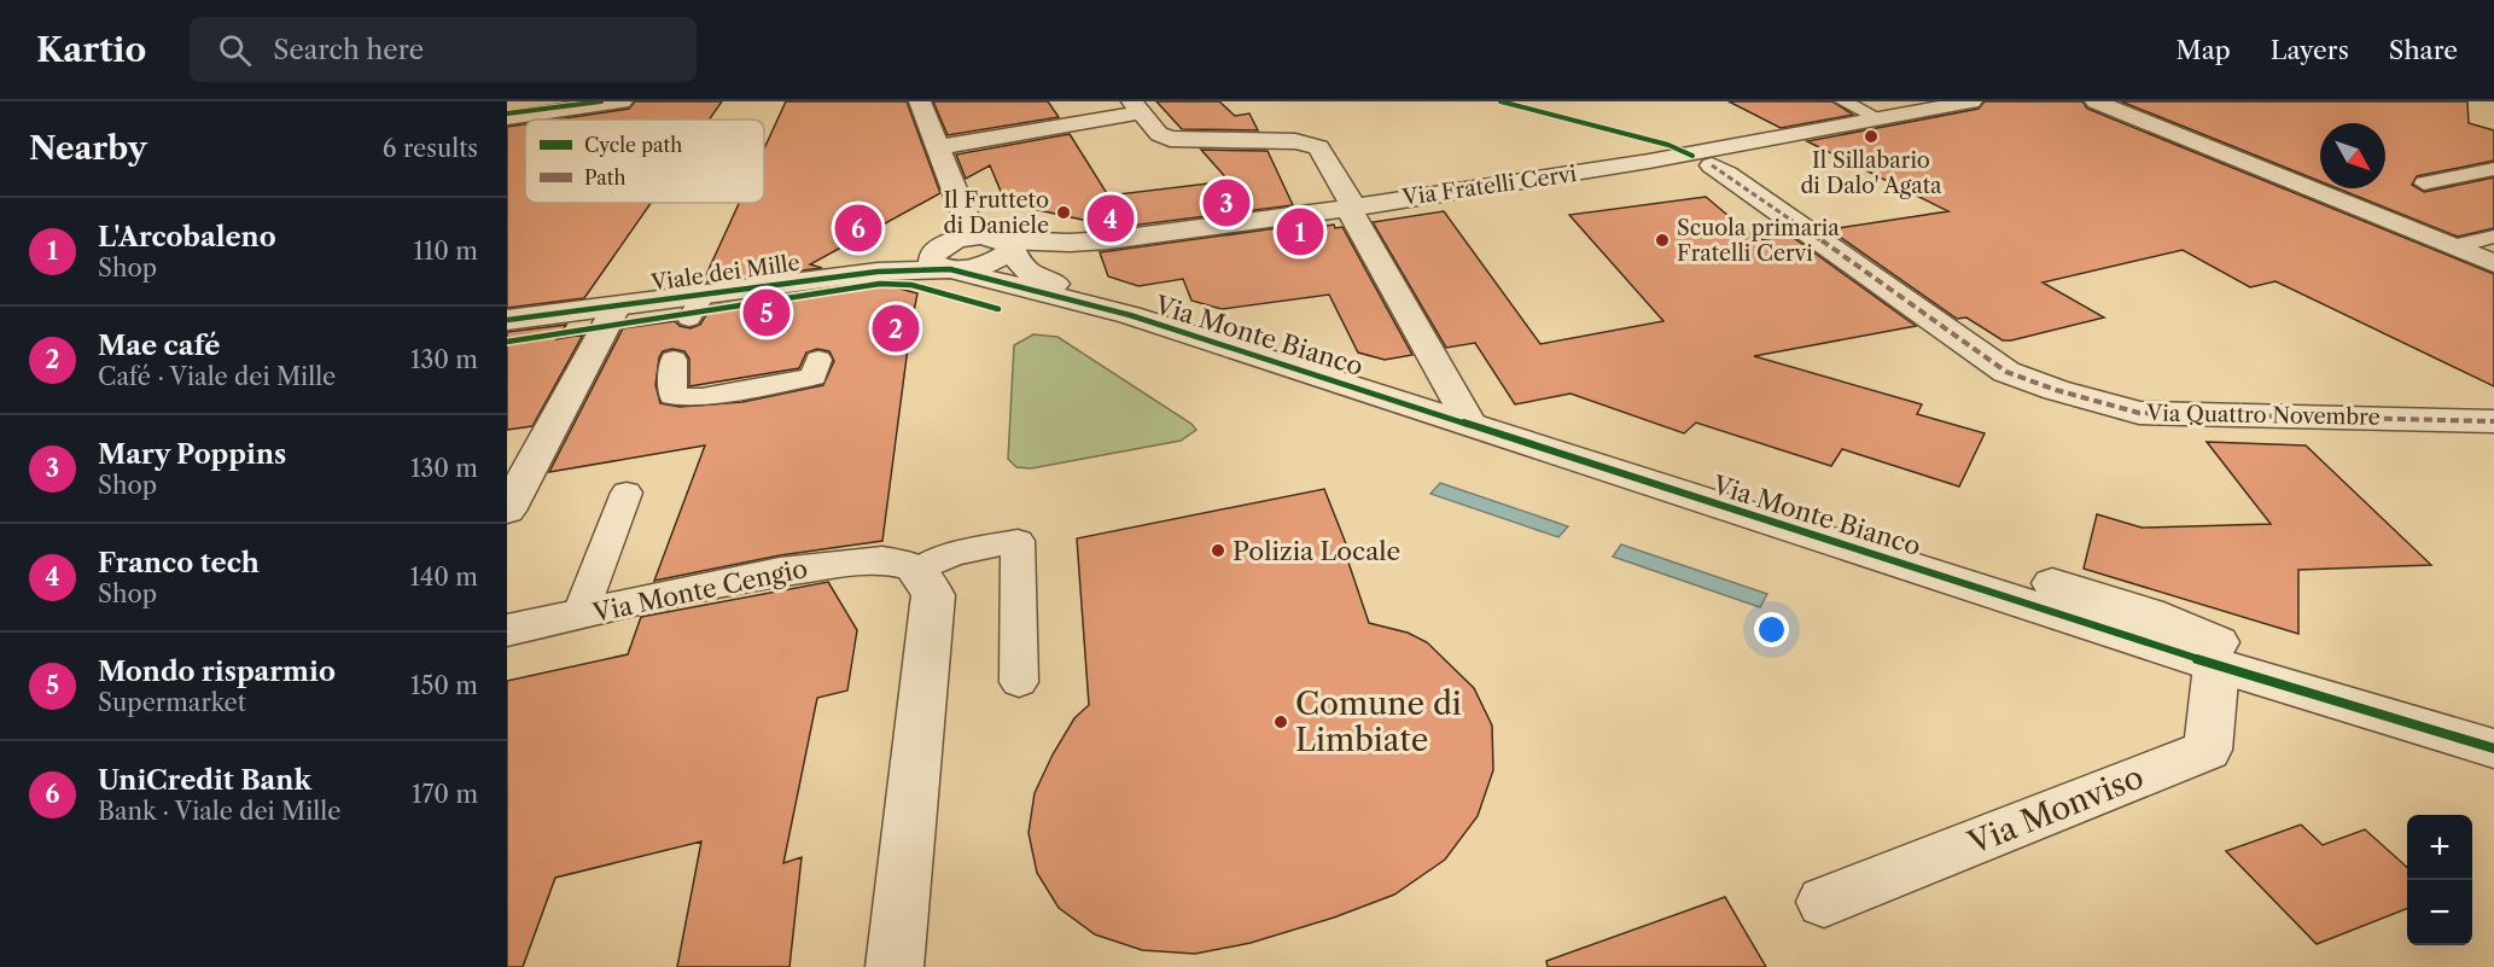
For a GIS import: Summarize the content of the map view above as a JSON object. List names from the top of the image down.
{
  "streets": {
    "street": [
      "Via Fratelli Cervi",
      "Viale dei Mille",
      "Via Monte Bianco",
      "Via Quattro Novembre",
      "Via Monte Cengio",
      "Via Monviso"
    ]
  },
  "crossings": [
    ["Via Fratelli Cervi", "Viale dei Mille"],
    ["Via Fratelli Cervi", "Via Quattro Novembre"],
    ["Via Monte Bianco", "Via Monviso"]
  ],
  "places": [
    "Il Sillabario di Dalo' Agata",
    "Il Frutteto di Daniele",
    "Scuola primaria Fratelli Cervi",
    "Polizia Locale",
    "Comune di Limbiate"
  ],
  "legend": ["Cycle path", "Path"],
  "north": "bottom right",
  "page": {
    "header": "Kartio",
    "search": "Search here",
    "nav": ["Map", "Layers", "Share"],
    "heading": ["Nearby", "6 results"],
    "pins": [
      "3",
      "4",
      "6",
      "1",
      "5",
      "2"
    ],
    "list": [
      {
        "mark": "1",
        "name": "L'Arcobaleno",
        "note": "Shop",
        "value": "110 m"
      },
      {
        "mark": "2",
        "name": "Mae café",
        "note": "Café · Viale dei Mille",
        "value": "130 m"
      },
      {
        "mark": "3",
        "name": "Mary Poppins",
        "note": "Shop",
        "value": "130 m"
      },
      {
        "mark": "4",
        "name": "Franco tech",
        "note": "Shop",
        "value": "140 m"
      },
      {
        "mark": "5",
        "name": "Mondo risparmio",
        "note": "Supermarket",
        "value": "150 m"
      },
      {
        "mark": "6",
        "name": "UniCredit Bank",
        "note": "Bank · Viale dei Mille",
        "value": "170 m"
      }
    ],
    "map_buttons": ["+", "−"]
  }
}
